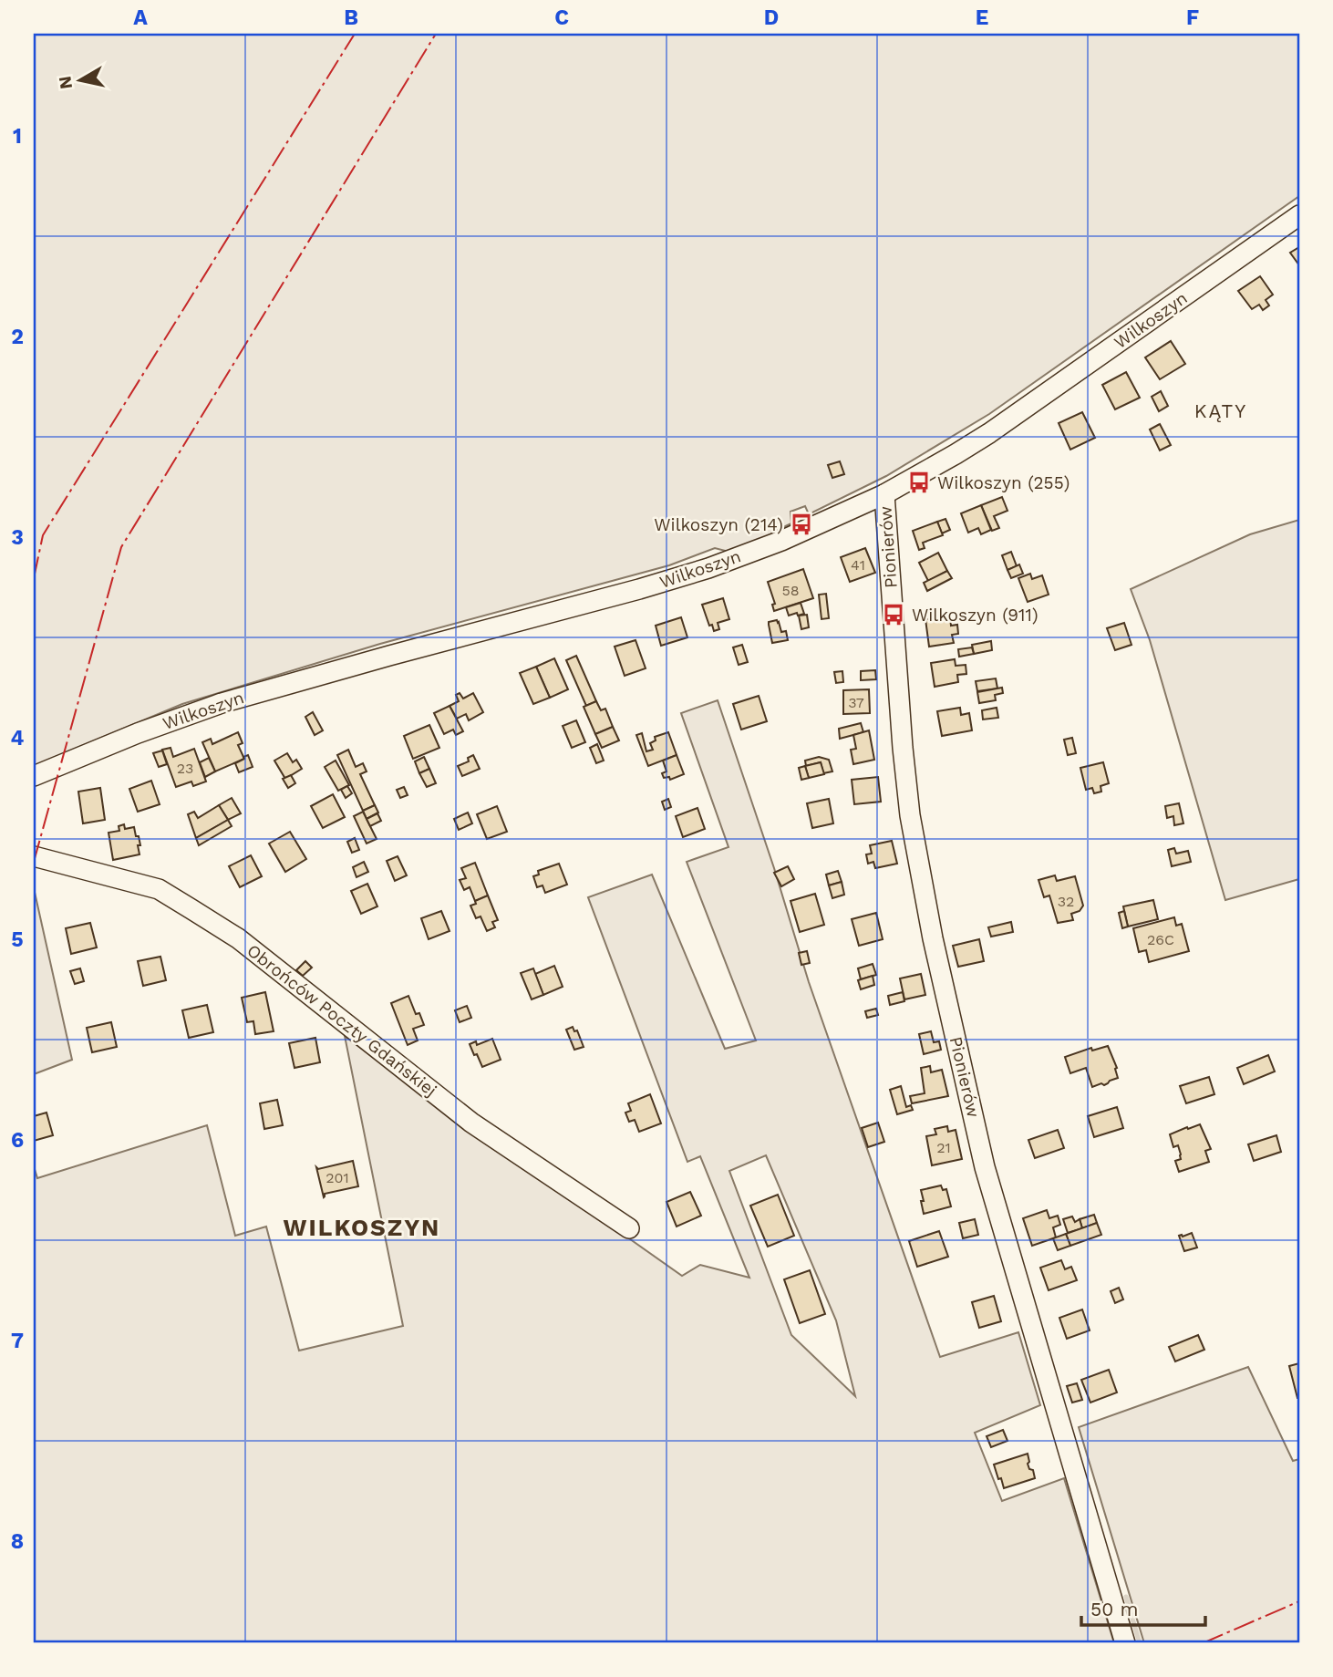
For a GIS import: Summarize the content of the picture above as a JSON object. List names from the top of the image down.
{
  "streets": {
    "street": ["Wilkoszyn", "Pionierów", "Obrońców Poczty Gdańskiej"]
  },
  "crossings": [
    ["Wilkoszyn", "Pionierów"]
  ],
  "districts": ["KĄTY", "WILKOSZYN"],
  "places": {
    "bus stop": ["Wilkoszyn (255)", "Wilkoszyn (214)", "Wilkoszyn (911)"]
  },
  "house_numbers": [
    "41",
    "58",
    "37",
    "23",
    "32",
    "26C",
    "21",
    "201"
  ],
  "scale_bar": "50 m",
  "north": "left",
  "grid": {
    "columns": [
      "A",
      "B",
      "C",
      "D",
      "E",
      "F"
    ],
    "rows": [
      "1",
      "2",
      "3",
      "4",
      "5",
      "6",
      "7",
      "8"
    ]
  }
}
